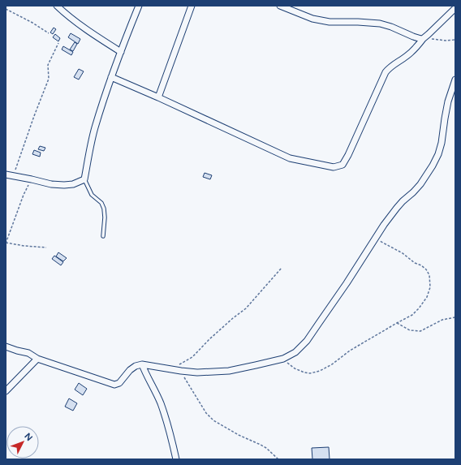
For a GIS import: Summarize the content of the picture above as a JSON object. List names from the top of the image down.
{
  "north": "top right"
}
